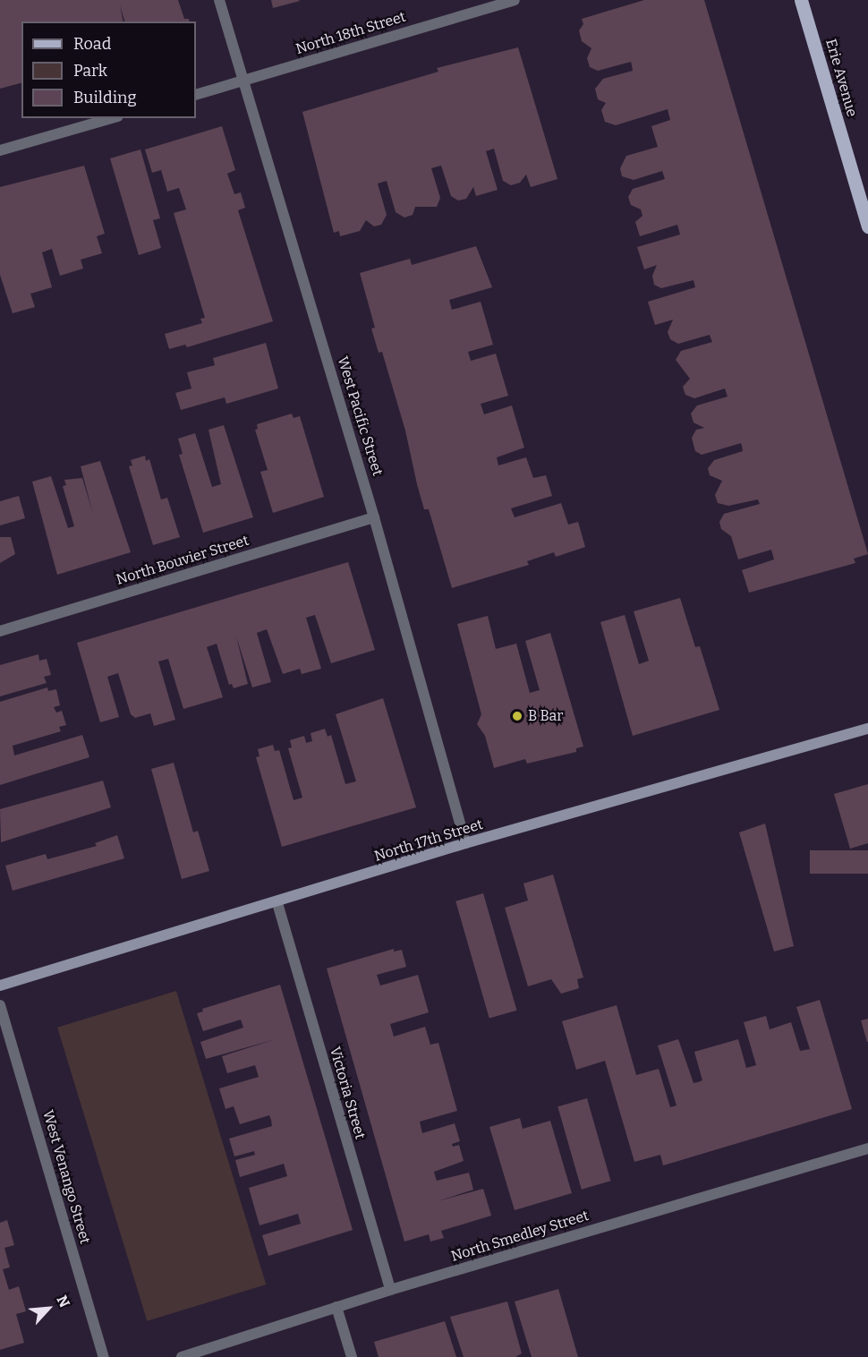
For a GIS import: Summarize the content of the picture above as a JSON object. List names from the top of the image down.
{
  "streets": {
    "main road": ["Erie Avenue"],
    "street": [
      "North 18th Street",
      "West Pacific Street",
      "North Bouvier Street",
      "North 17th Street",
      "Victoria Street",
      "West Venango Street",
      "North Smedley Street"
    ]
  },
  "crossings": [
    ["North 18th Street", "West Pacific Street"],
    ["West Pacific Street", "North Bouvier Street"],
    ["West Pacific Street", "North 17th Street"],
    ["North 17th Street", "Victoria Street"],
    ["Victoria Street", "North Smedley Street"]
  ],
  "places": ["B Bar"],
  "legend": ["Road", "Park", "Building"],
  "north": "top right"
}
